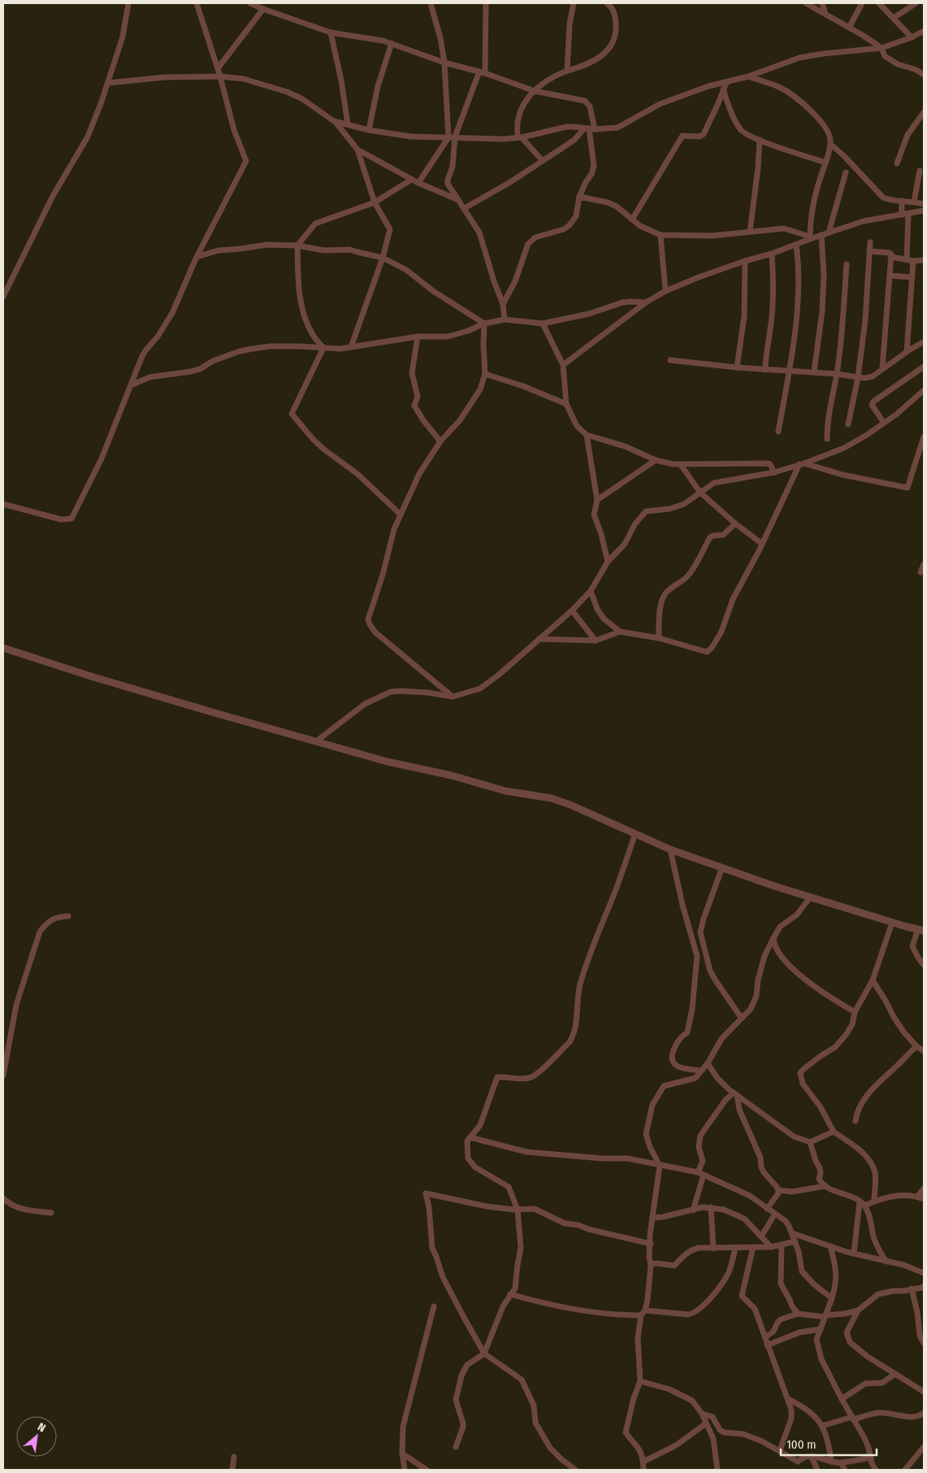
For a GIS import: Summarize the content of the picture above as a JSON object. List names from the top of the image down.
{
  "scale_bar": "100 m",
  "north": "top right"
}
